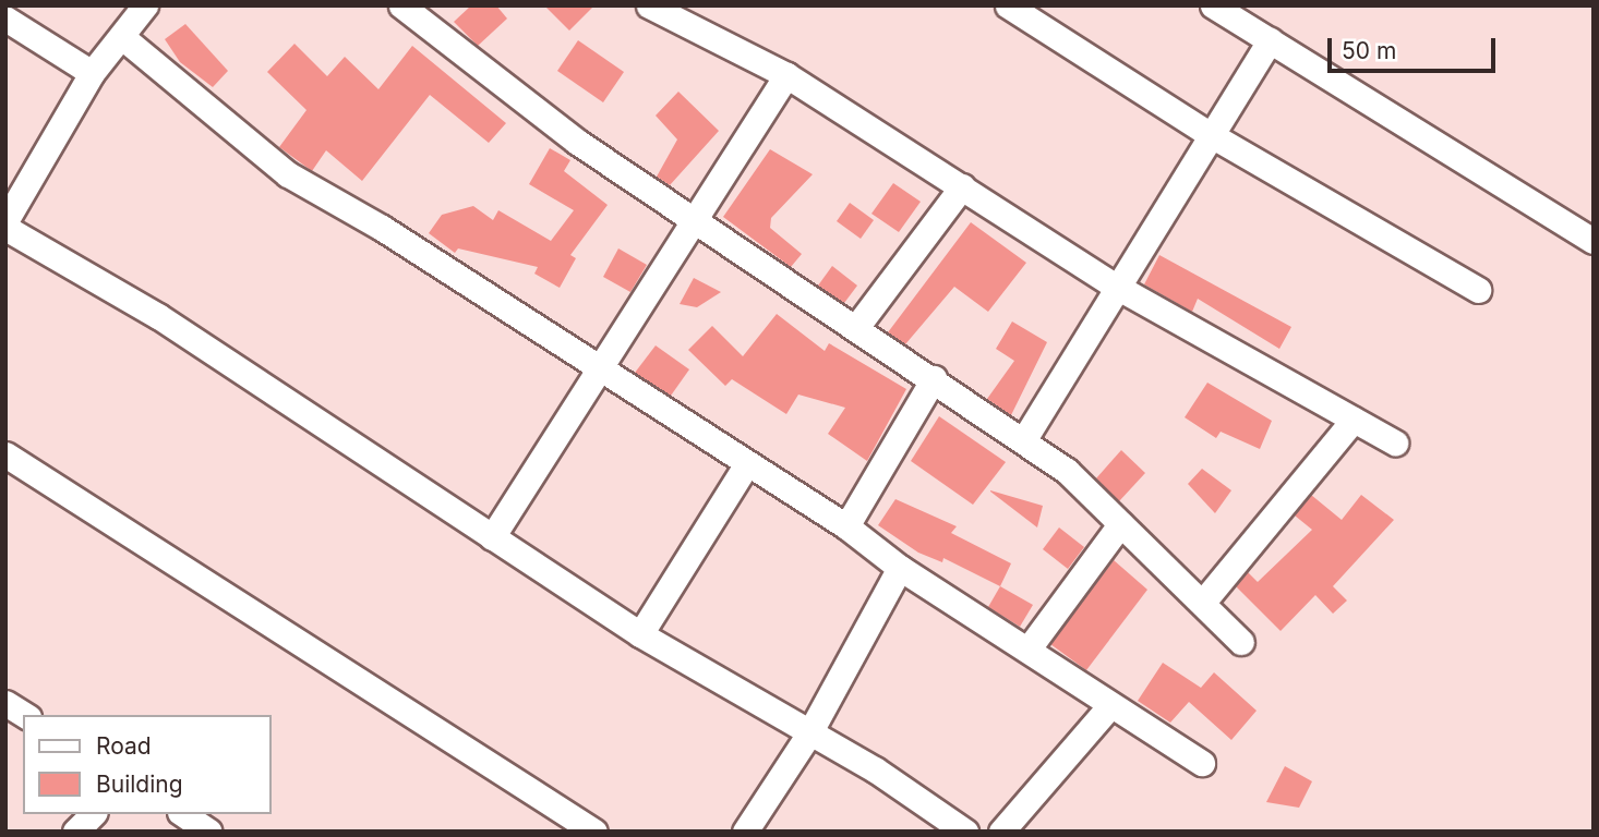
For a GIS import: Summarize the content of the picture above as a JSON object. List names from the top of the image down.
{
  "legend": ["Road", "Building"],
  "scale_bar": "50 m"
}
